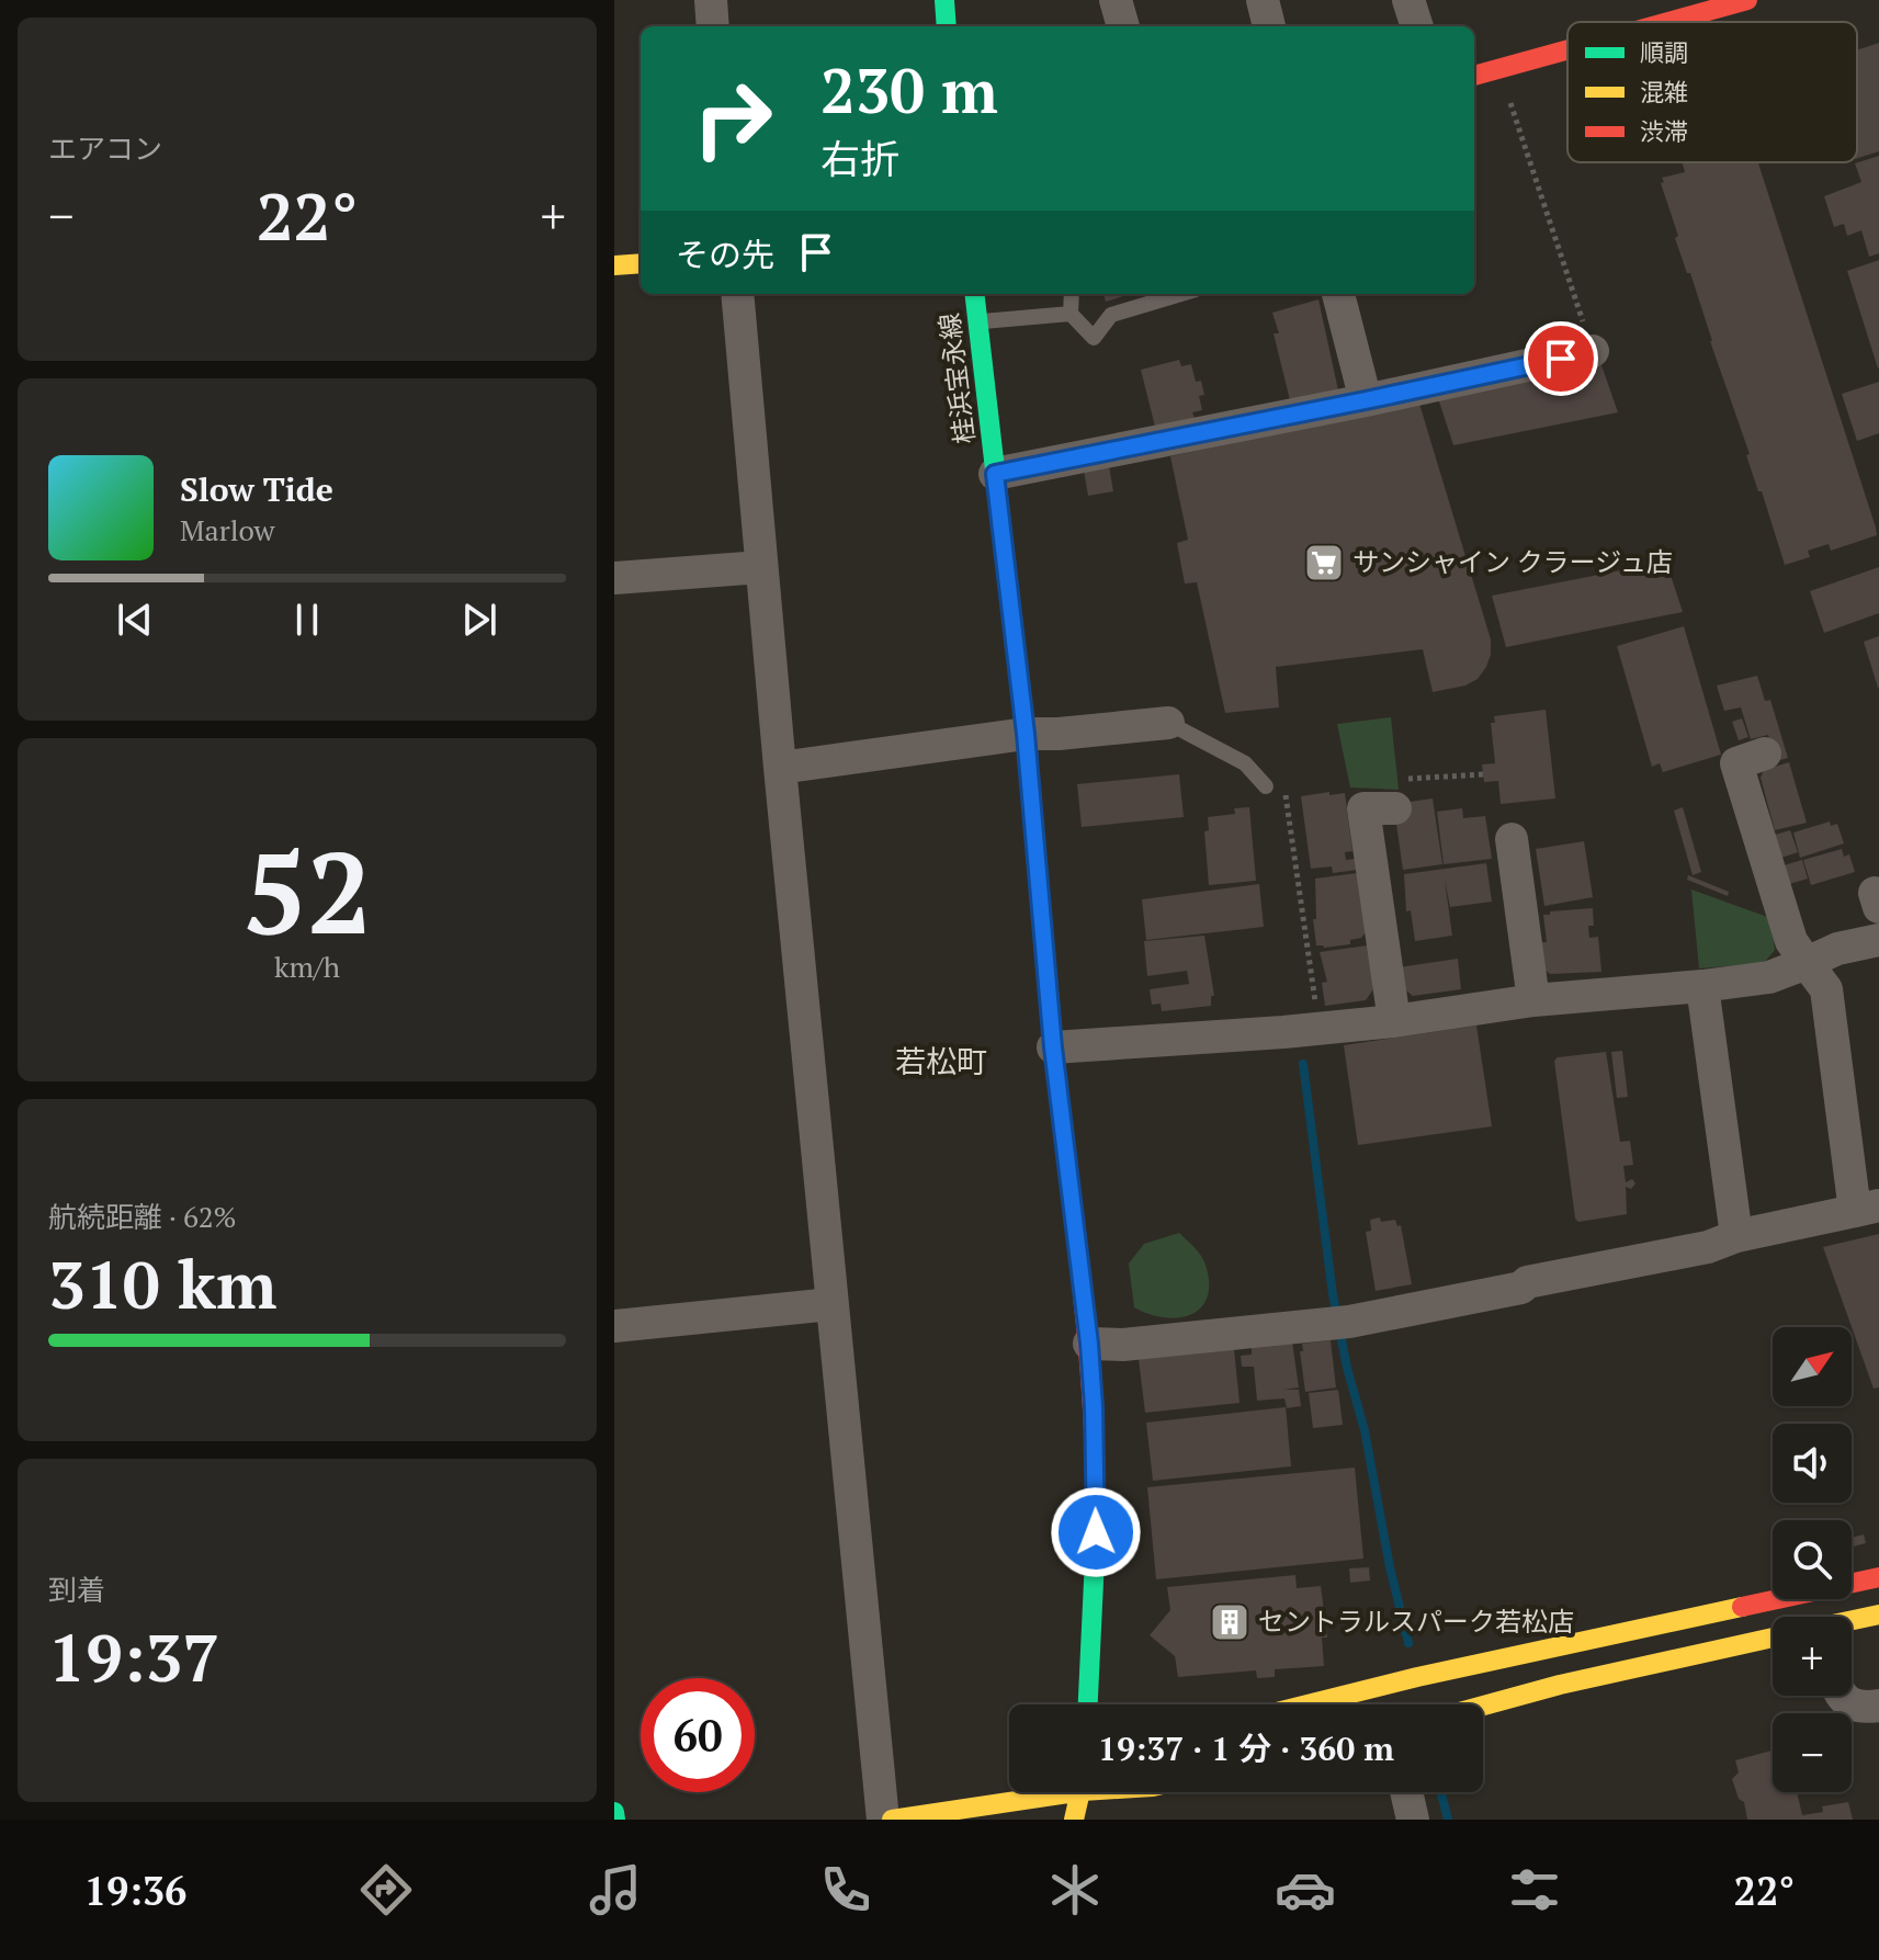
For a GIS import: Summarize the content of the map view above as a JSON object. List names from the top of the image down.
{
  "streets": {
    "street": ["桂浜宝永線"]
  },
  "districts": ["若松町"],
  "places": {
    "supermarket": ["サンシャイン クラージュ店"],
    "building": ["セントラルスパーク若松店"]
  },
  "legend": ["順調", "混雑", "渋滞"],
  "north": "top right",
  "page": {
    "tile": [
      "エアコン",
      ["52", "km/h"],
      ["航続距離 · 62%", "310 km"],
      ["到着", "19:37"]
    ],
    "turn": ["230 m", "右折"],
    "heat": ["−", "22°", "+"],
    "then": "その先",
    "song": ["Slow Tide", "Marlow"],
    "map_buttons": ["+", "−"],
    "limit": "60",
    "trip": "19:37 · 1 分 · 360 m",
    "tabs": ["19:36", "22°"]
  }
}
